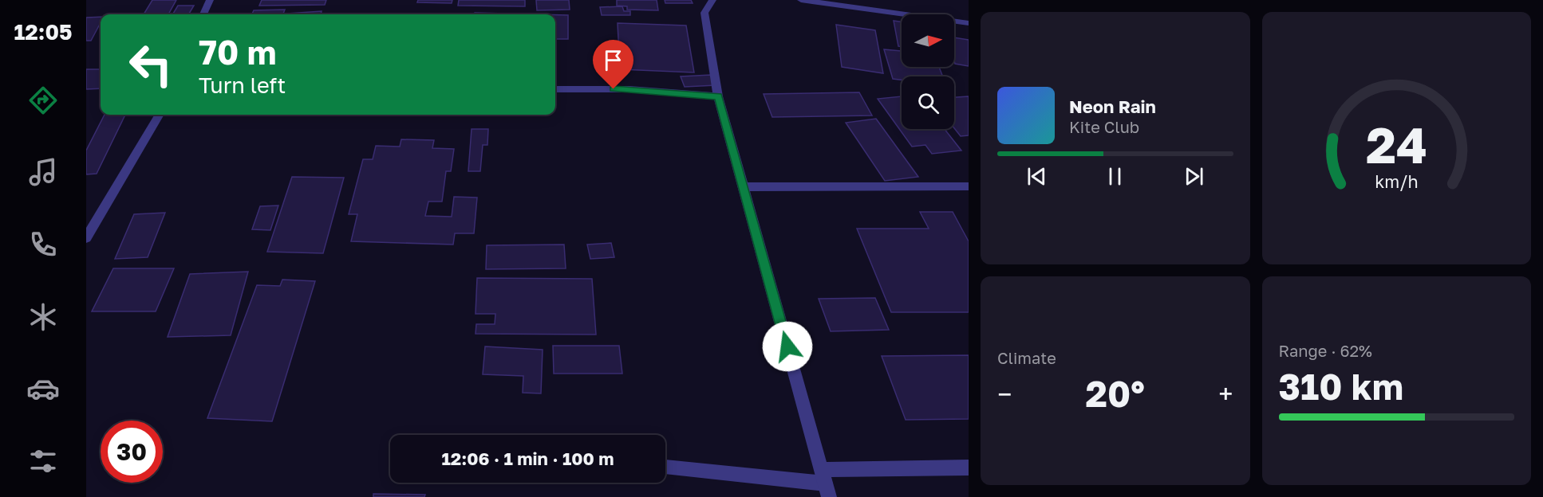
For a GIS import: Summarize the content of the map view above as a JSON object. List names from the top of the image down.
{
  "north": "right",
  "page": {
    "tabs": "12:05",
    "turn": ["70 m", "Turn left"],
    "song": ["Neon Rain", "Kite Club"],
    "tile": [
      "Climate",
      ["Range · 62%", "310 km"]
    ],
    "heat": ["−", "20°", "+"],
    "limit": "30",
    "trip": "12:06 · 1 min · 100 m",
    "gauge": ["24", "km/h"]
  }
}
